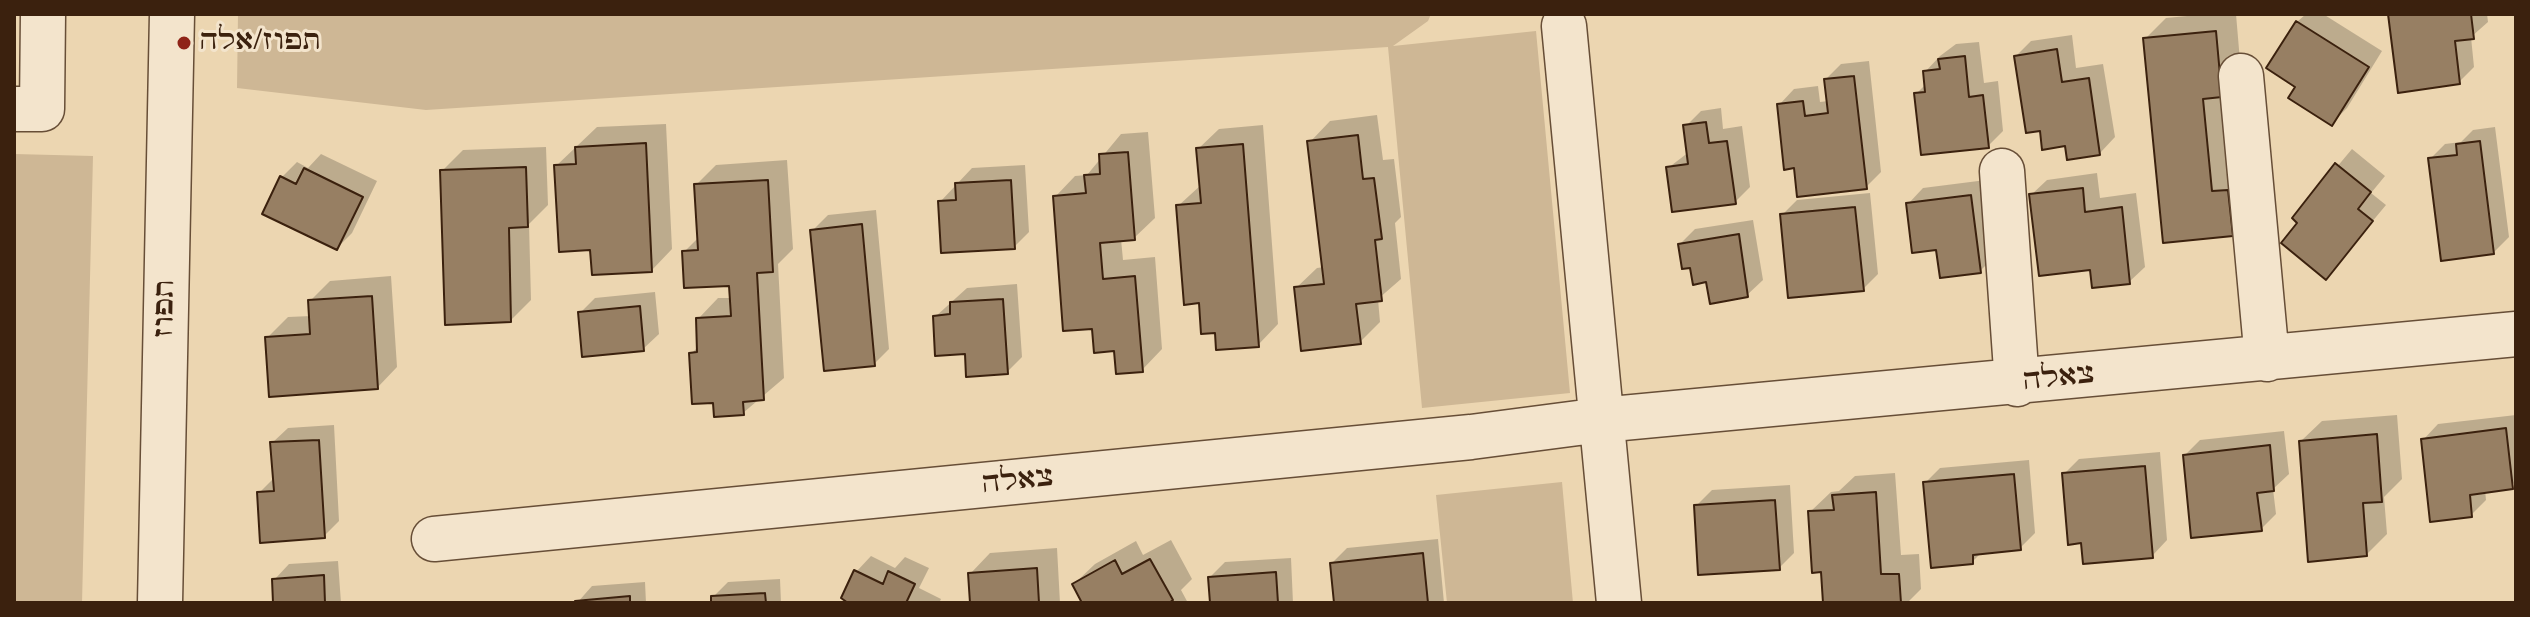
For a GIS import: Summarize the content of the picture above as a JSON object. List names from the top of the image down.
{
  "streets": {
    "street": ["תפוז", "צאלה"]
  },
  "places": ["תפוז/אלה"]
}
